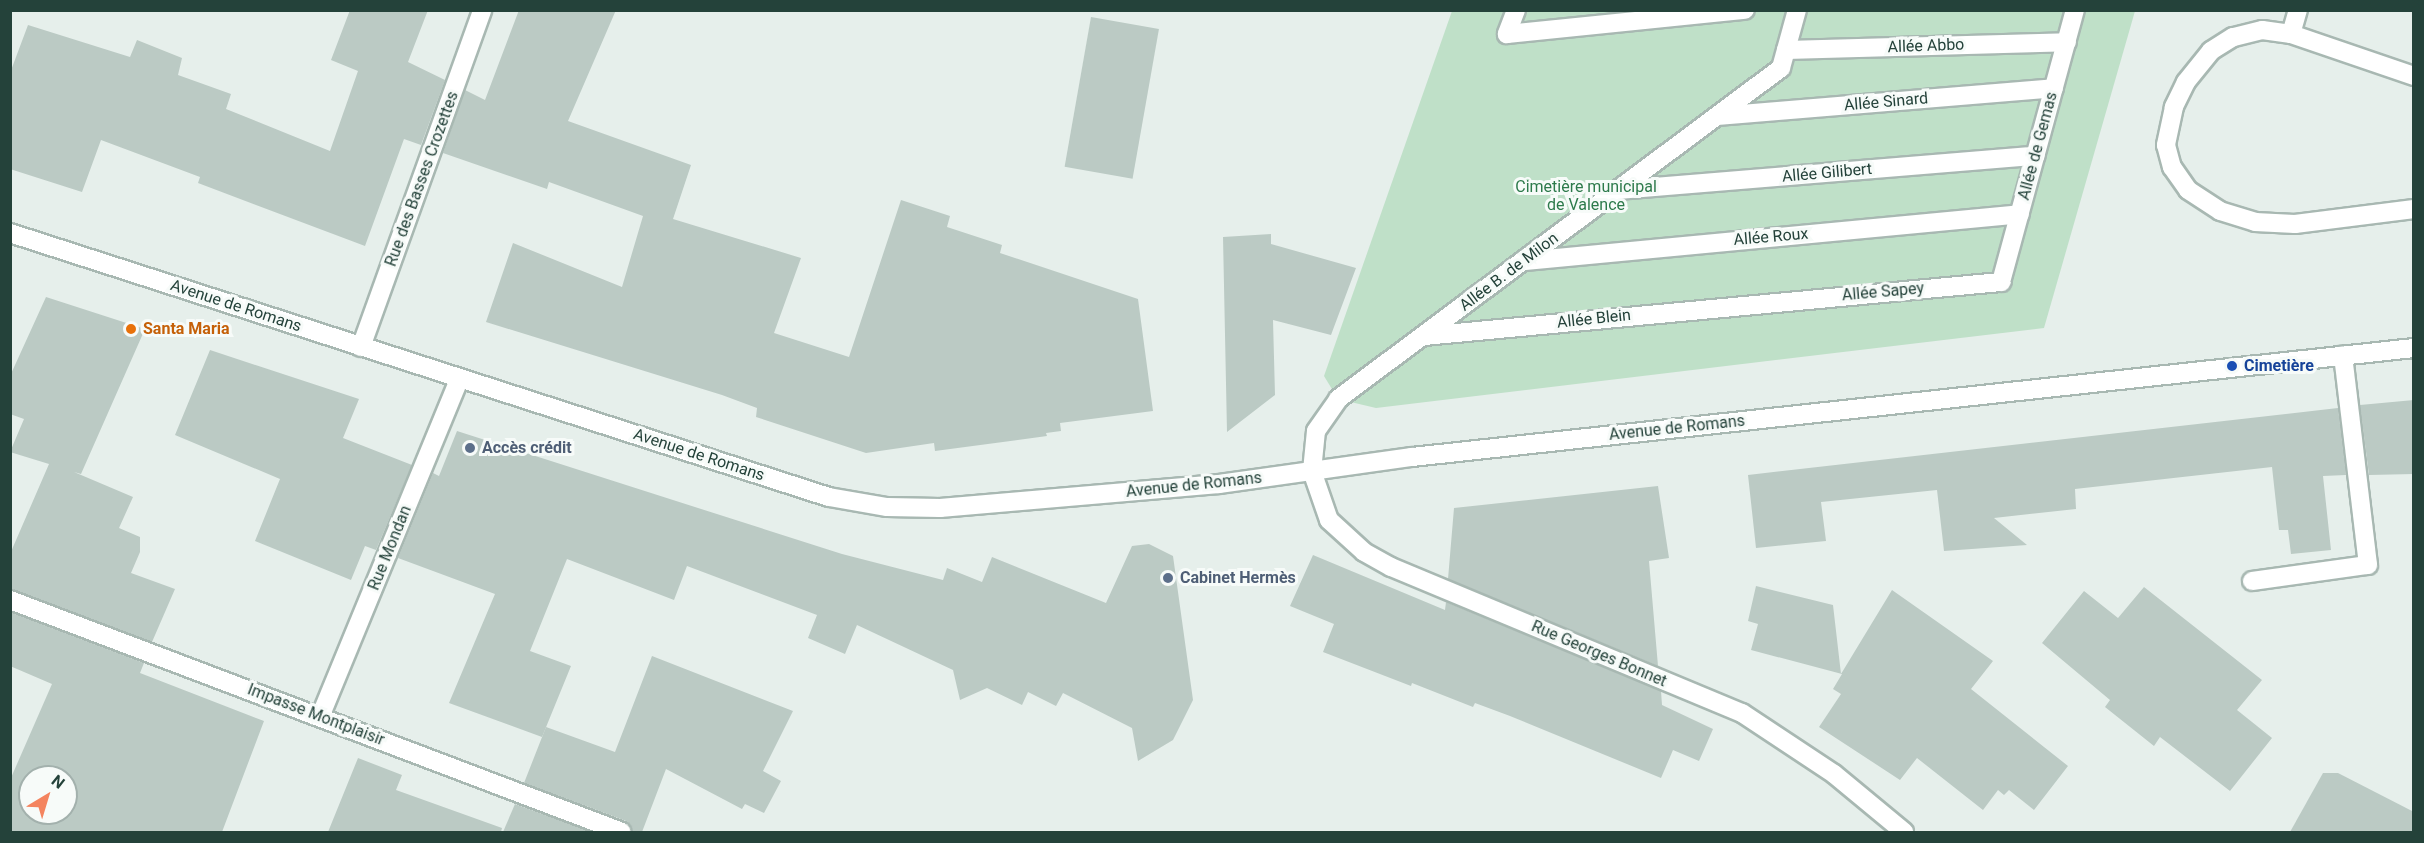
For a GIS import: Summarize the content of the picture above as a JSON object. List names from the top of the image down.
{
  "streets": {
    "street": [
      "Allée Abbo",
      "Allée Sinard",
      "Allée de Gemas",
      "Allée Gilibert",
      "Rue des Basses Crozettes",
      "Allée Roux",
      "Allée B. de Milon",
      "Allée Sapey",
      "Avenue de Romans",
      "Allée Blein",
      "Rue Mondan",
      "Rue Georges Bonnet",
      "Impasse Montplaisir"
    ]
  },
  "crossings": [
    ["Allée Abbo", "Allée de Gemas"],
    ["Allée Abbo", "Allée B. de Milon"],
    ["Allée Sinard", "Allée de Gemas"],
    ["Allée Sinard", "Allée B. de Milon"],
    ["Allée de Gemas", "Allée Gilibert"],
    ["Allée de Gemas", "Allée Roux"],
    ["Allée de Gemas", "Allée Sapey"],
    ["Allée Gilibert", "Allée B. de Milon"],
    ["Rue des Basses Crozettes", "Avenue de Romans"],
    ["Allée Roux", "Allée B. de Milon"],
    ["Allée B. de Milon", "Avenue de Romans"],
    ["Allée B. de Milon", "Allée Blein"],
    ["Allée B. de Milon", "Rue Georges Bonnet"],
    ["Allée Sapey", "Allée Blein"],
    ["Avenue de Romans", "Rue Mondan"],
    ["Avenue de Romans", "Rue Georges Bonnet"],
    ["Rue Mondan", "Impasse Montplaisir"]
  ],
  "parks": ["Cimetière municipal de Valence"],
  "places": [
    "Santa Maria",
    "Cimetière",
    "Accès crédit",
    "Cabinet Hermès"
  ],
  "north": "top right"
}
